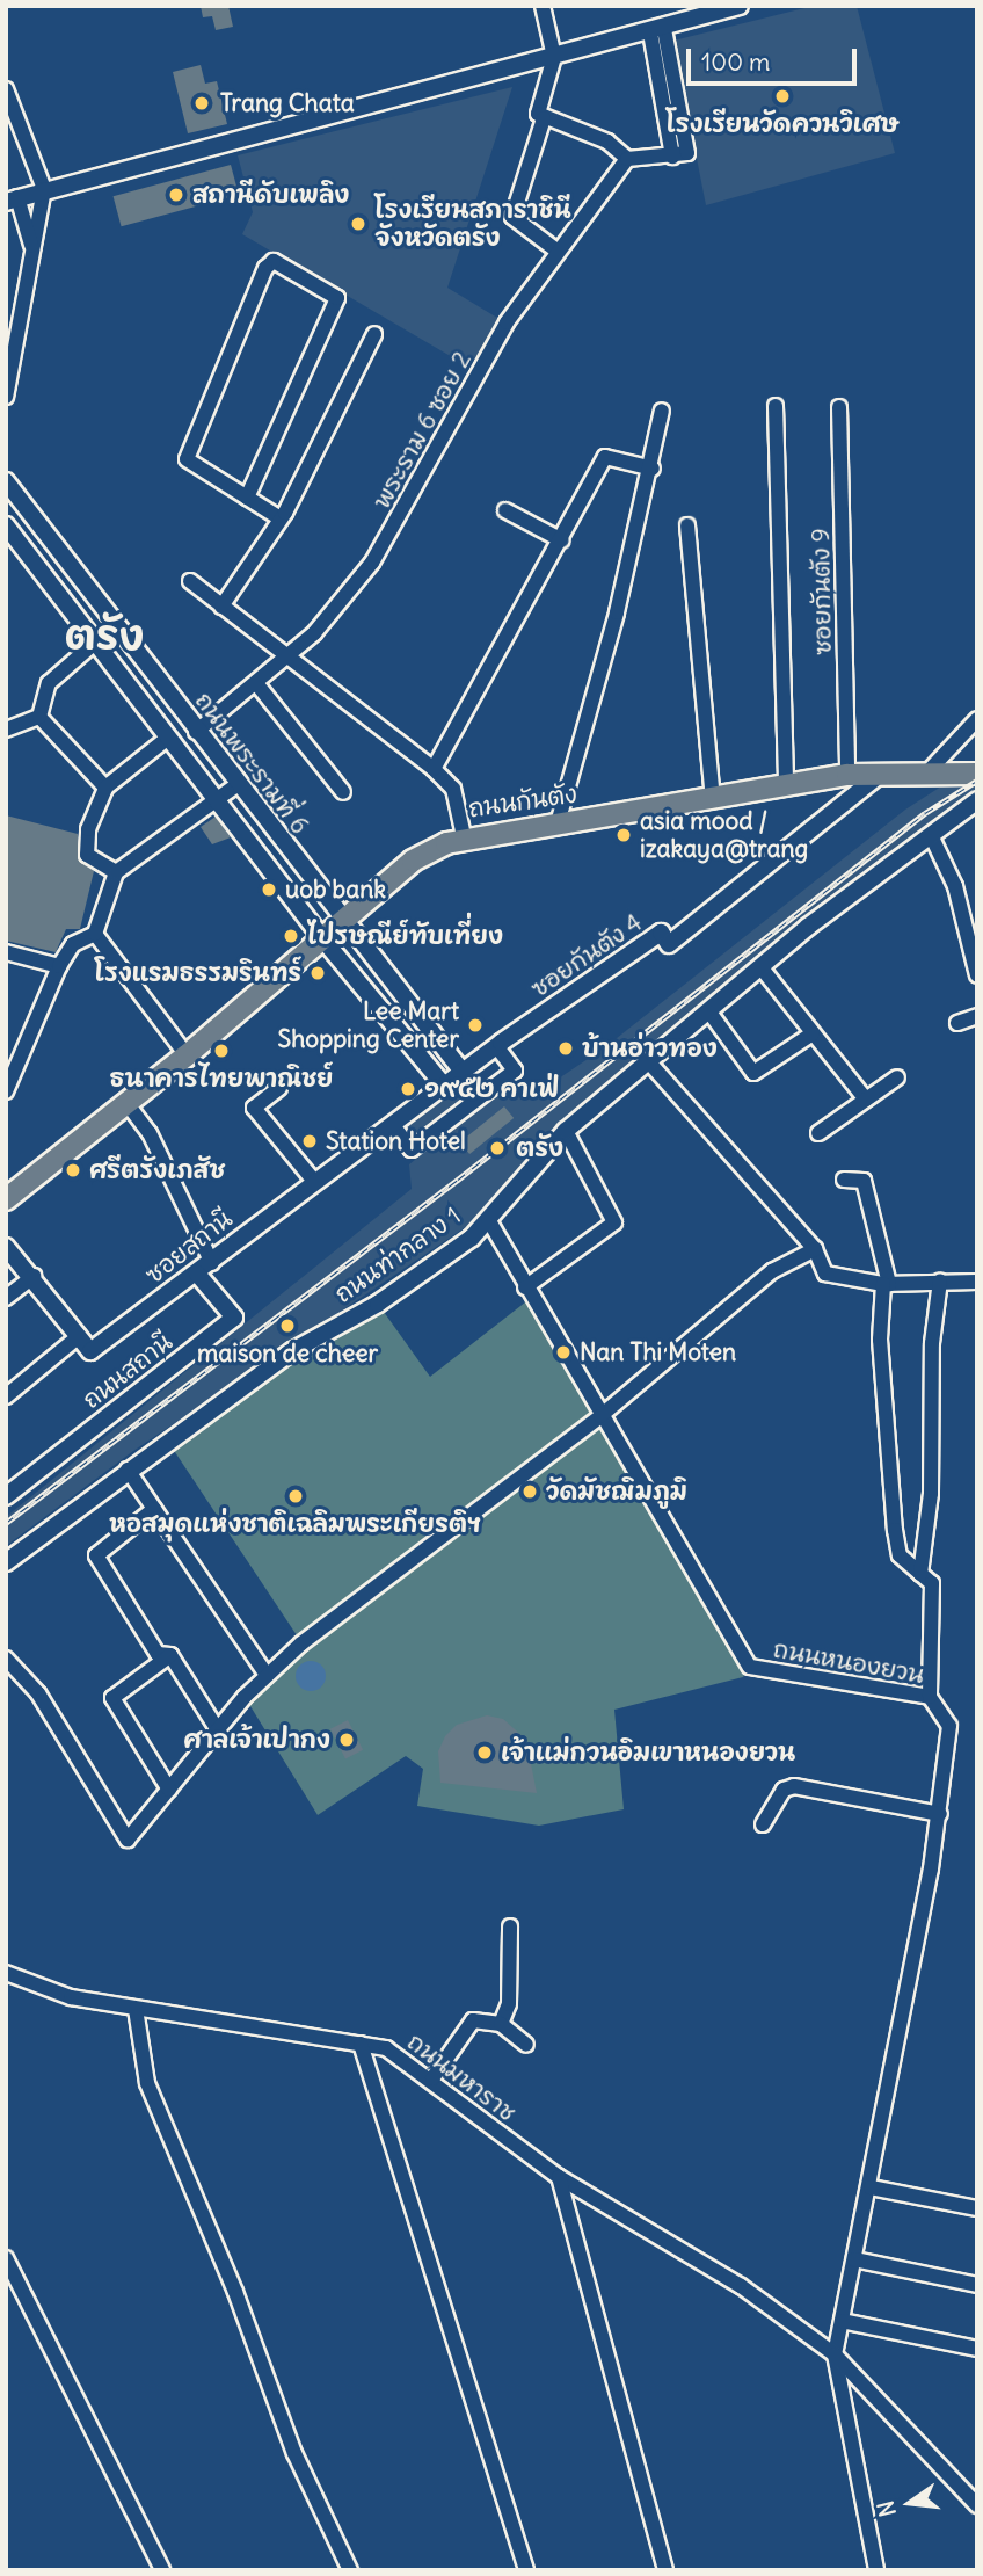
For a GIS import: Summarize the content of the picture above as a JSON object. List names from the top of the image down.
{
  "streets": {
    "main road": ["ถนนกันตัง"],
    "street": [
      "พระราม 6 ซอย 2",
      "ซอยกันตัง 9",
      "ถนนพระรามที่ 6",
      "ซอยกันตัง 4",
      "ซอยสถานี",
      "ถนนท่ากลาง 1",
      "ถนนสถานี",
      "ถนนหนองยวน",
      "ถนนมหาราช"
    ]
  },
  "crossings": [
    ["พระราม 6 ซอย 2", "ถนนพระรามที่ 6"],
    ["ซอยกันตัง 9", "ถนนกันตัง"],
    ["ถนนพระรามที่ 6", "ถนนกันตัง"],
    ["ถนนพระรามที่ 6", "ซอยกันตัง 4"],
    ["ถนนกันตัง", "ซอยกันตัง 4"],
    ["ซอยกันตัง 4", "ซอยสถานี"],
    ["ซอยสถานี", "ถนนสถานี"],
    ["ถนนท่ากลาง 1", "ถนนหนองยวน"],
    ["ถนนหนองยวน", "ถนนมหาราช"]
  ],
  "districts": ["ตรัง"],
  "places": [
    "โรงเรียนวัดควนวิเศษ",
    "Trang Chata",
    "สถานีดับเพลิง",
    "โรงเรียนสภาราชินี จังหวัดตรัง",
    "asia mood / izakaya@trang",
    "uob bank",
    "ไปรษณีย์ทับเที่ยง",
    "โรงแรมธรรมรินทร์",
    "Lee Mart Shopping Center",
    "บ้านอ่าวทอง",
    "ธนาคารไทยพาณิชย์",
    "๑๙๕๒ คาเฟ่",
    "Station Hotel",
    "ตรัง",
    "ศรีตรังเภสัช",
    "maison de cheer",
    "Nan Thi Moten",
    "วัดมัชฌิมภูมิ",
    "หอสมุดแห่งชาติเฉลิมพระเกียรติฯ",
    "ศาลเจ้าเปากง",
    "เจ้าเเม่กวนอิมเขาหนองยวน"
  ],
  "scale_bar": "100 m",
  "north": "left"
}
